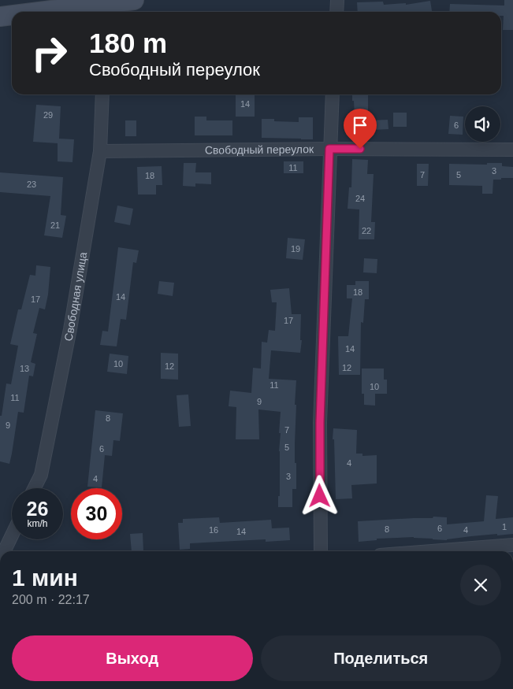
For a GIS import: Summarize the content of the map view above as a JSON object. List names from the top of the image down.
{
  "streets": {
    "street": ["Свободный переулок", "Свободная улица"]
  },
  "crossings": [
    ["Свободный переулок", "Свободная улица"]
  ],
  "house_numbers": [
    "14",
    "29",
    "6",
    "11",
    "3",
    "7",
    "5",
    "18",
    "23",
    "24",
    "21",
    "22",
    "19",
    "18",
    "14",
    "17",
    "17",
    "14",
    "10",
    "12",
    "12",
    "13",
    "11",
    "10",
    "11",
    "9",
    "8",
    "9",
    "7",
    "5",
    "6",
    "4",
    "3",
    "4",
    "1",
    "6",
    "8",
    "16",
    "4",
    "14"
  ],
  "page": {
    "turn": ["180 m", "Свободный переулок"],
    "speed": "26 km/h",
    "limit": "30",
    "heading": ["1 мин", "200 m · 22:17"],
    "buttons": ["Выход", "Поделиться"]
  }
}
